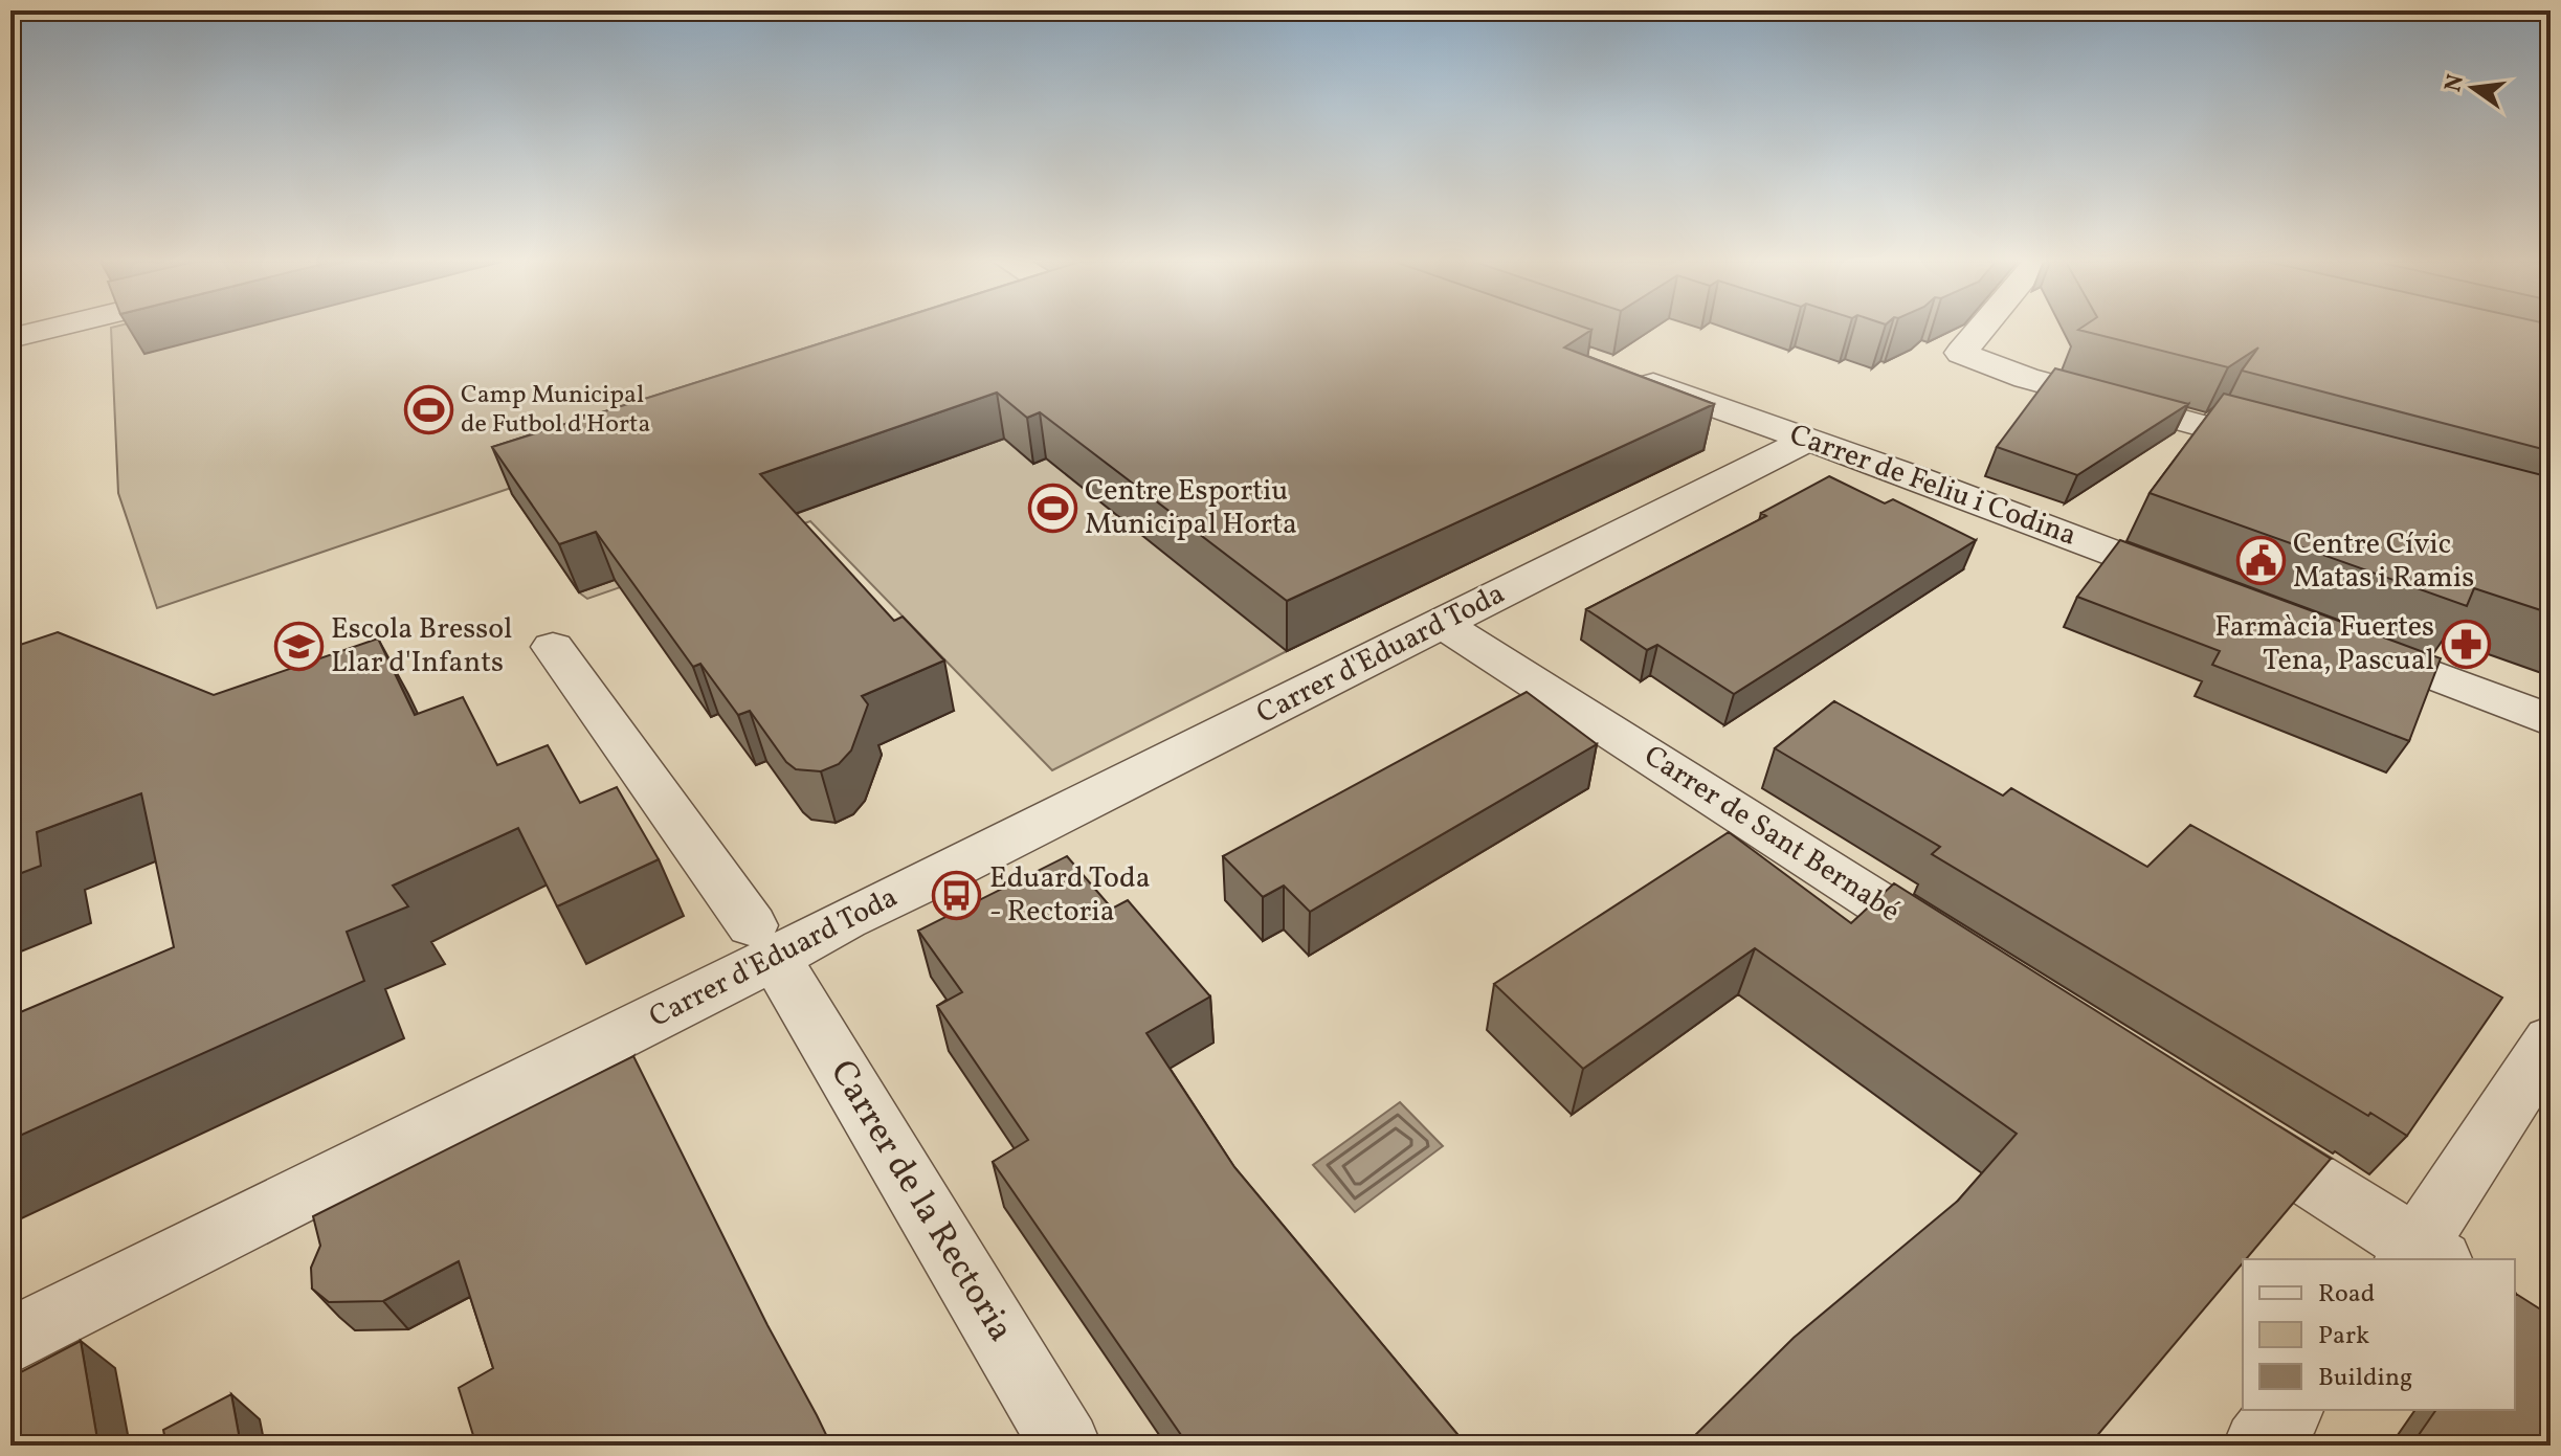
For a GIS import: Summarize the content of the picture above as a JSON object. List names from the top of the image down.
{
  "streets": {
    "street": [
      "Carrer de Feliu i Codina",
      "Carrer d'Eduard Toda",
      "Carrer de Sant Bernabé",
      "Carrer de la Rectoria"
    ]
  },
  "crossings": [
    ["Carrer de Feliu i Codina", "Carrer d'Eduard Toda"],
    ["Carrer d'Eduard Toda", "Carrer de Sant Bernabé"],
    ["Carrer d'Eduard Toda", "Carrer de la Rectoria"]
  ],
  "places": {
    "sports": ["Camp Municipal de Futbol d'Horta", "Centre Esportiu Municipal Horta"],
    "public building": ["Centre Cívic Matas i Ramis"],
    "pharmacy": ["Farmàcia Fuertes Tena, Pascual"],
    "school or university": ["Escola Bressol Llar d'Infants"],
    "bus stop": ["Eduard Toda - Rectoria"]
  },
  "legend": ["Road", "Park", "Building"],
  "north": "left"
}
